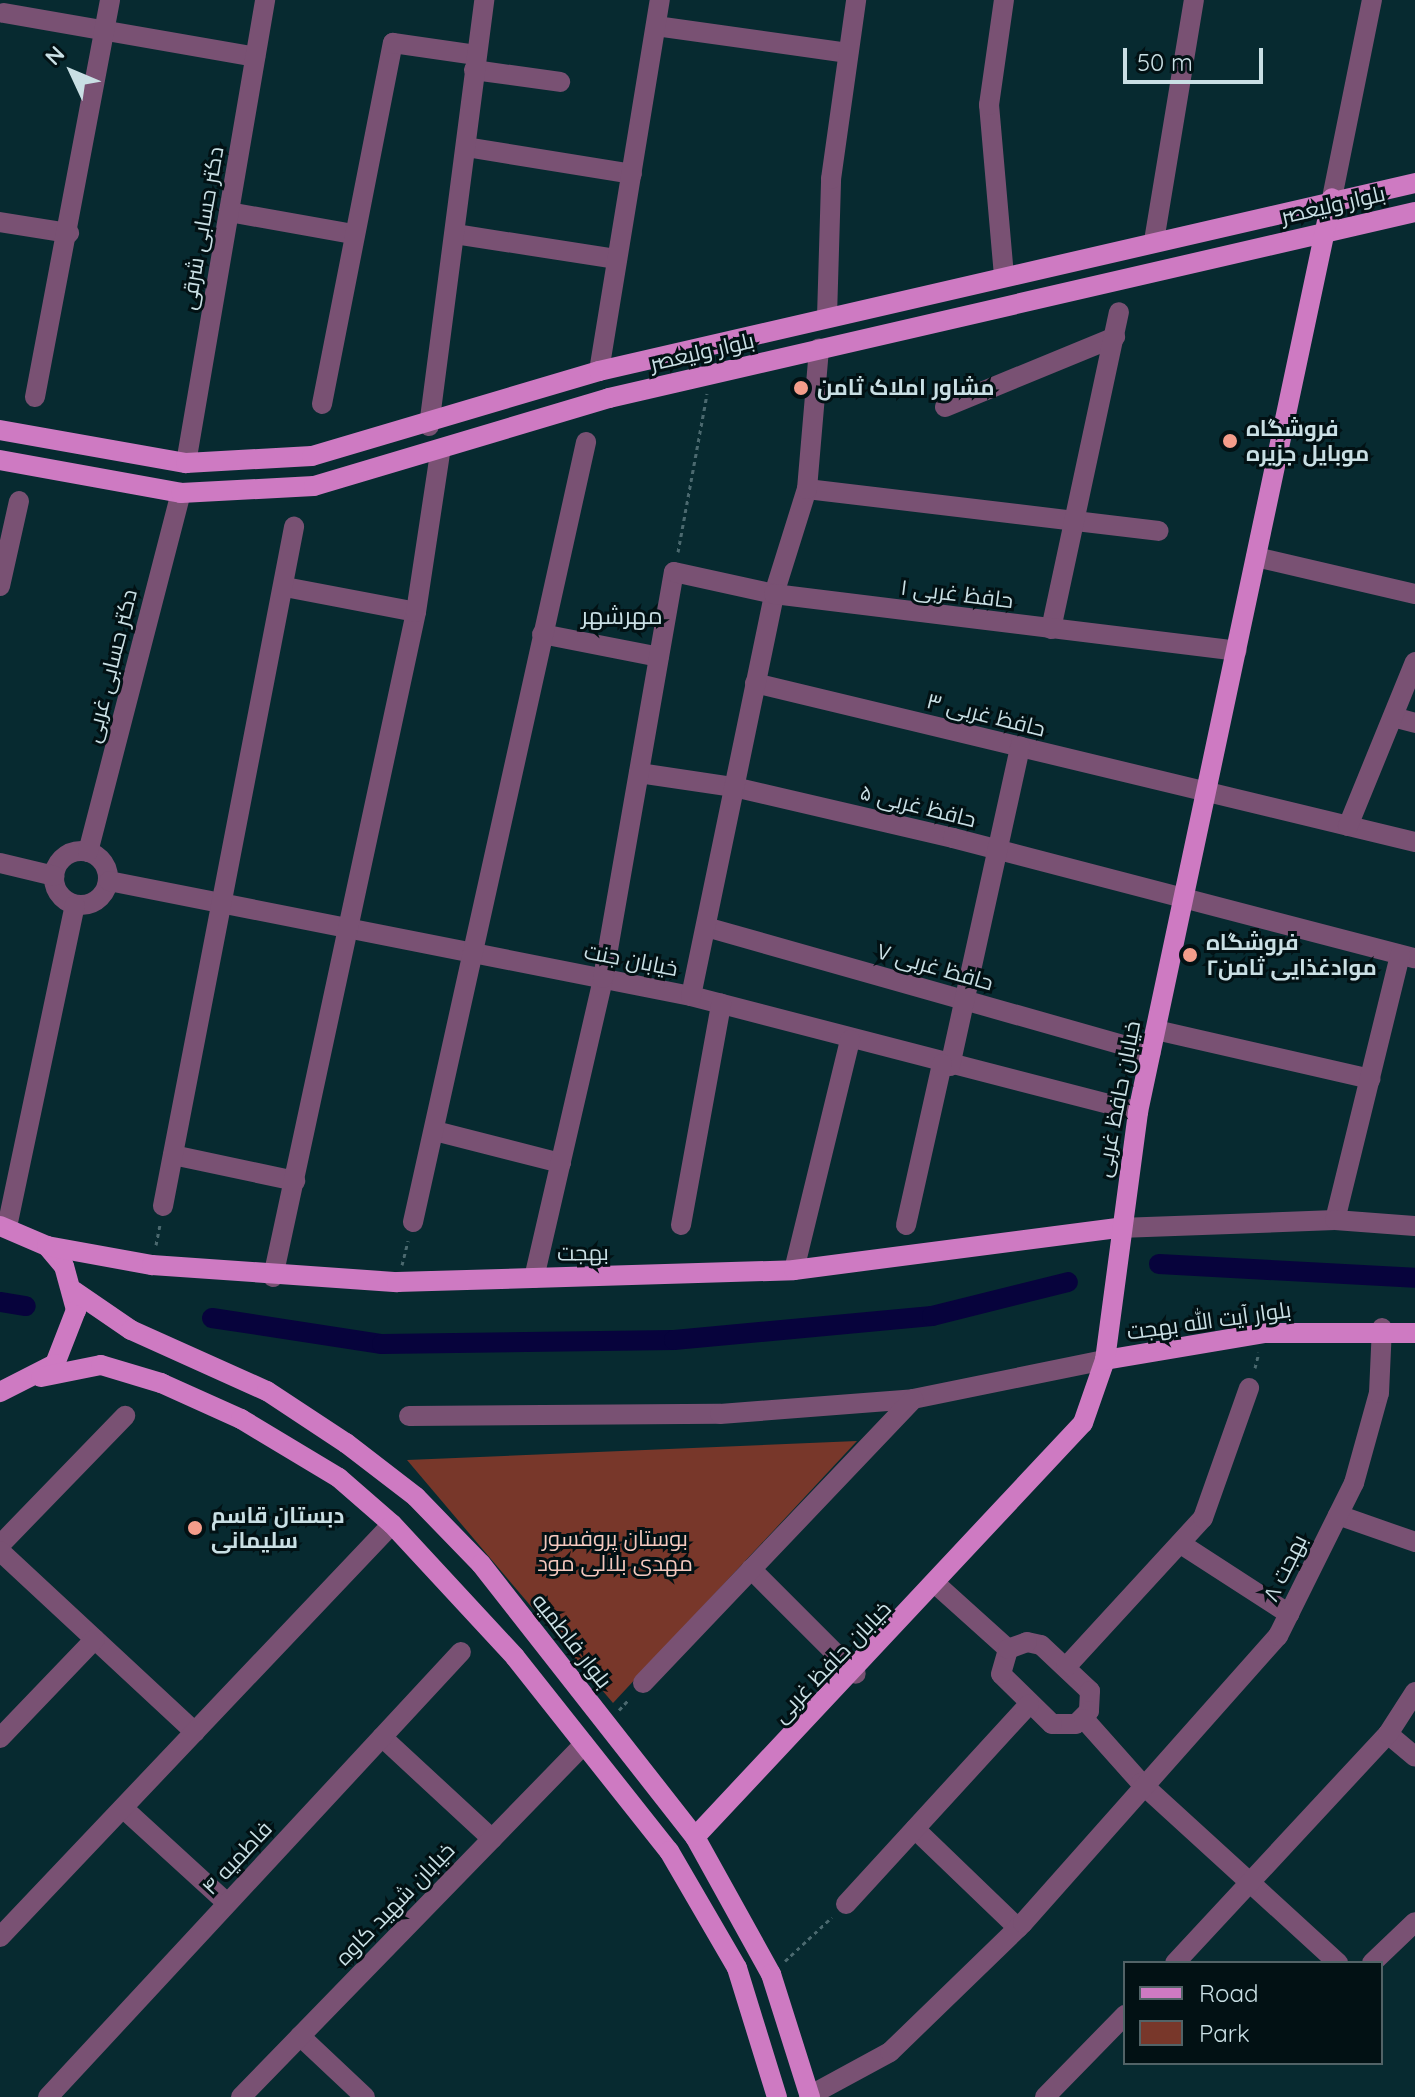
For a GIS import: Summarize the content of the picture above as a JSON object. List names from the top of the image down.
{
  "streets": {
    "main road": [
      "بلوار ولیعصر",
      "خیابان حافظ غربی",
      "بهجت",
      "بلوار آیت الله بهجت",
      "بلوار فاطمیه"
    ],
    "street": [
      "دکتر حسابی شرقی",
      "حافظ غربی ۱",
      "دکتر حسابی غربی",
      "حافظ غربی ۳",
      "حافظ غربی ۵",
      "خیابان جنت",
      "حافظ غربی ۷",
      "بهجت ۸",
      "فاطمیه ۴",
      "خیابان شهید کاوه"
    ]
  },
  "crossings": [
    ["بلوار ولیعصر", "دکتر حسابی شرقی"],
    ["بلوار ولیعصر", "دکتر حسابی غربی"],
    ["بلوار ولیعصر", "خیابان حافظ غربی"],
    ["حافظ غربی ۱", "خیابان حافظ غربی"],
    ["دکتر حسابی غربی", "خیابان جنت"],
    ["حافظ غربی ۳", "خیابان حافظ غربی"],
    ["حافظ غربی ۵", "خیابان حافظ غربی"],
    ["خیابان جنت", "خیابان حافظ غربی"],
    ["حافظ غربی ۷", "خیابان حافظ غربی"],
    ["خیابان حافظ غربی", "بهجت"],
    ["خیابان حافظ غربی", "بلوار آیت الله بهجت"],
    ["خیابان حافظ غربی", "بلوار فاطمیه"],
    ["بلوار آیت الله بهجت", "بهجت ۸"],
    ["بهجت ۸", "بلوار فاطمیه"]
  ],
  "districts": ["مهرشهر"],
  "parks": ["بوستان پروفسور مهدی بلالی مود"],
  "places": [
    "مشاور املاک ثامن",
    "فروشگاه موبایل جزیره",
    "فروشگاه موادغذایی ثامن۲",
    "دبستان قاسم سلیمانی"
  ],
  "legend": ["Road", "Park"],
  "scale_bar": "50 m",
  "north": "top left"
}
